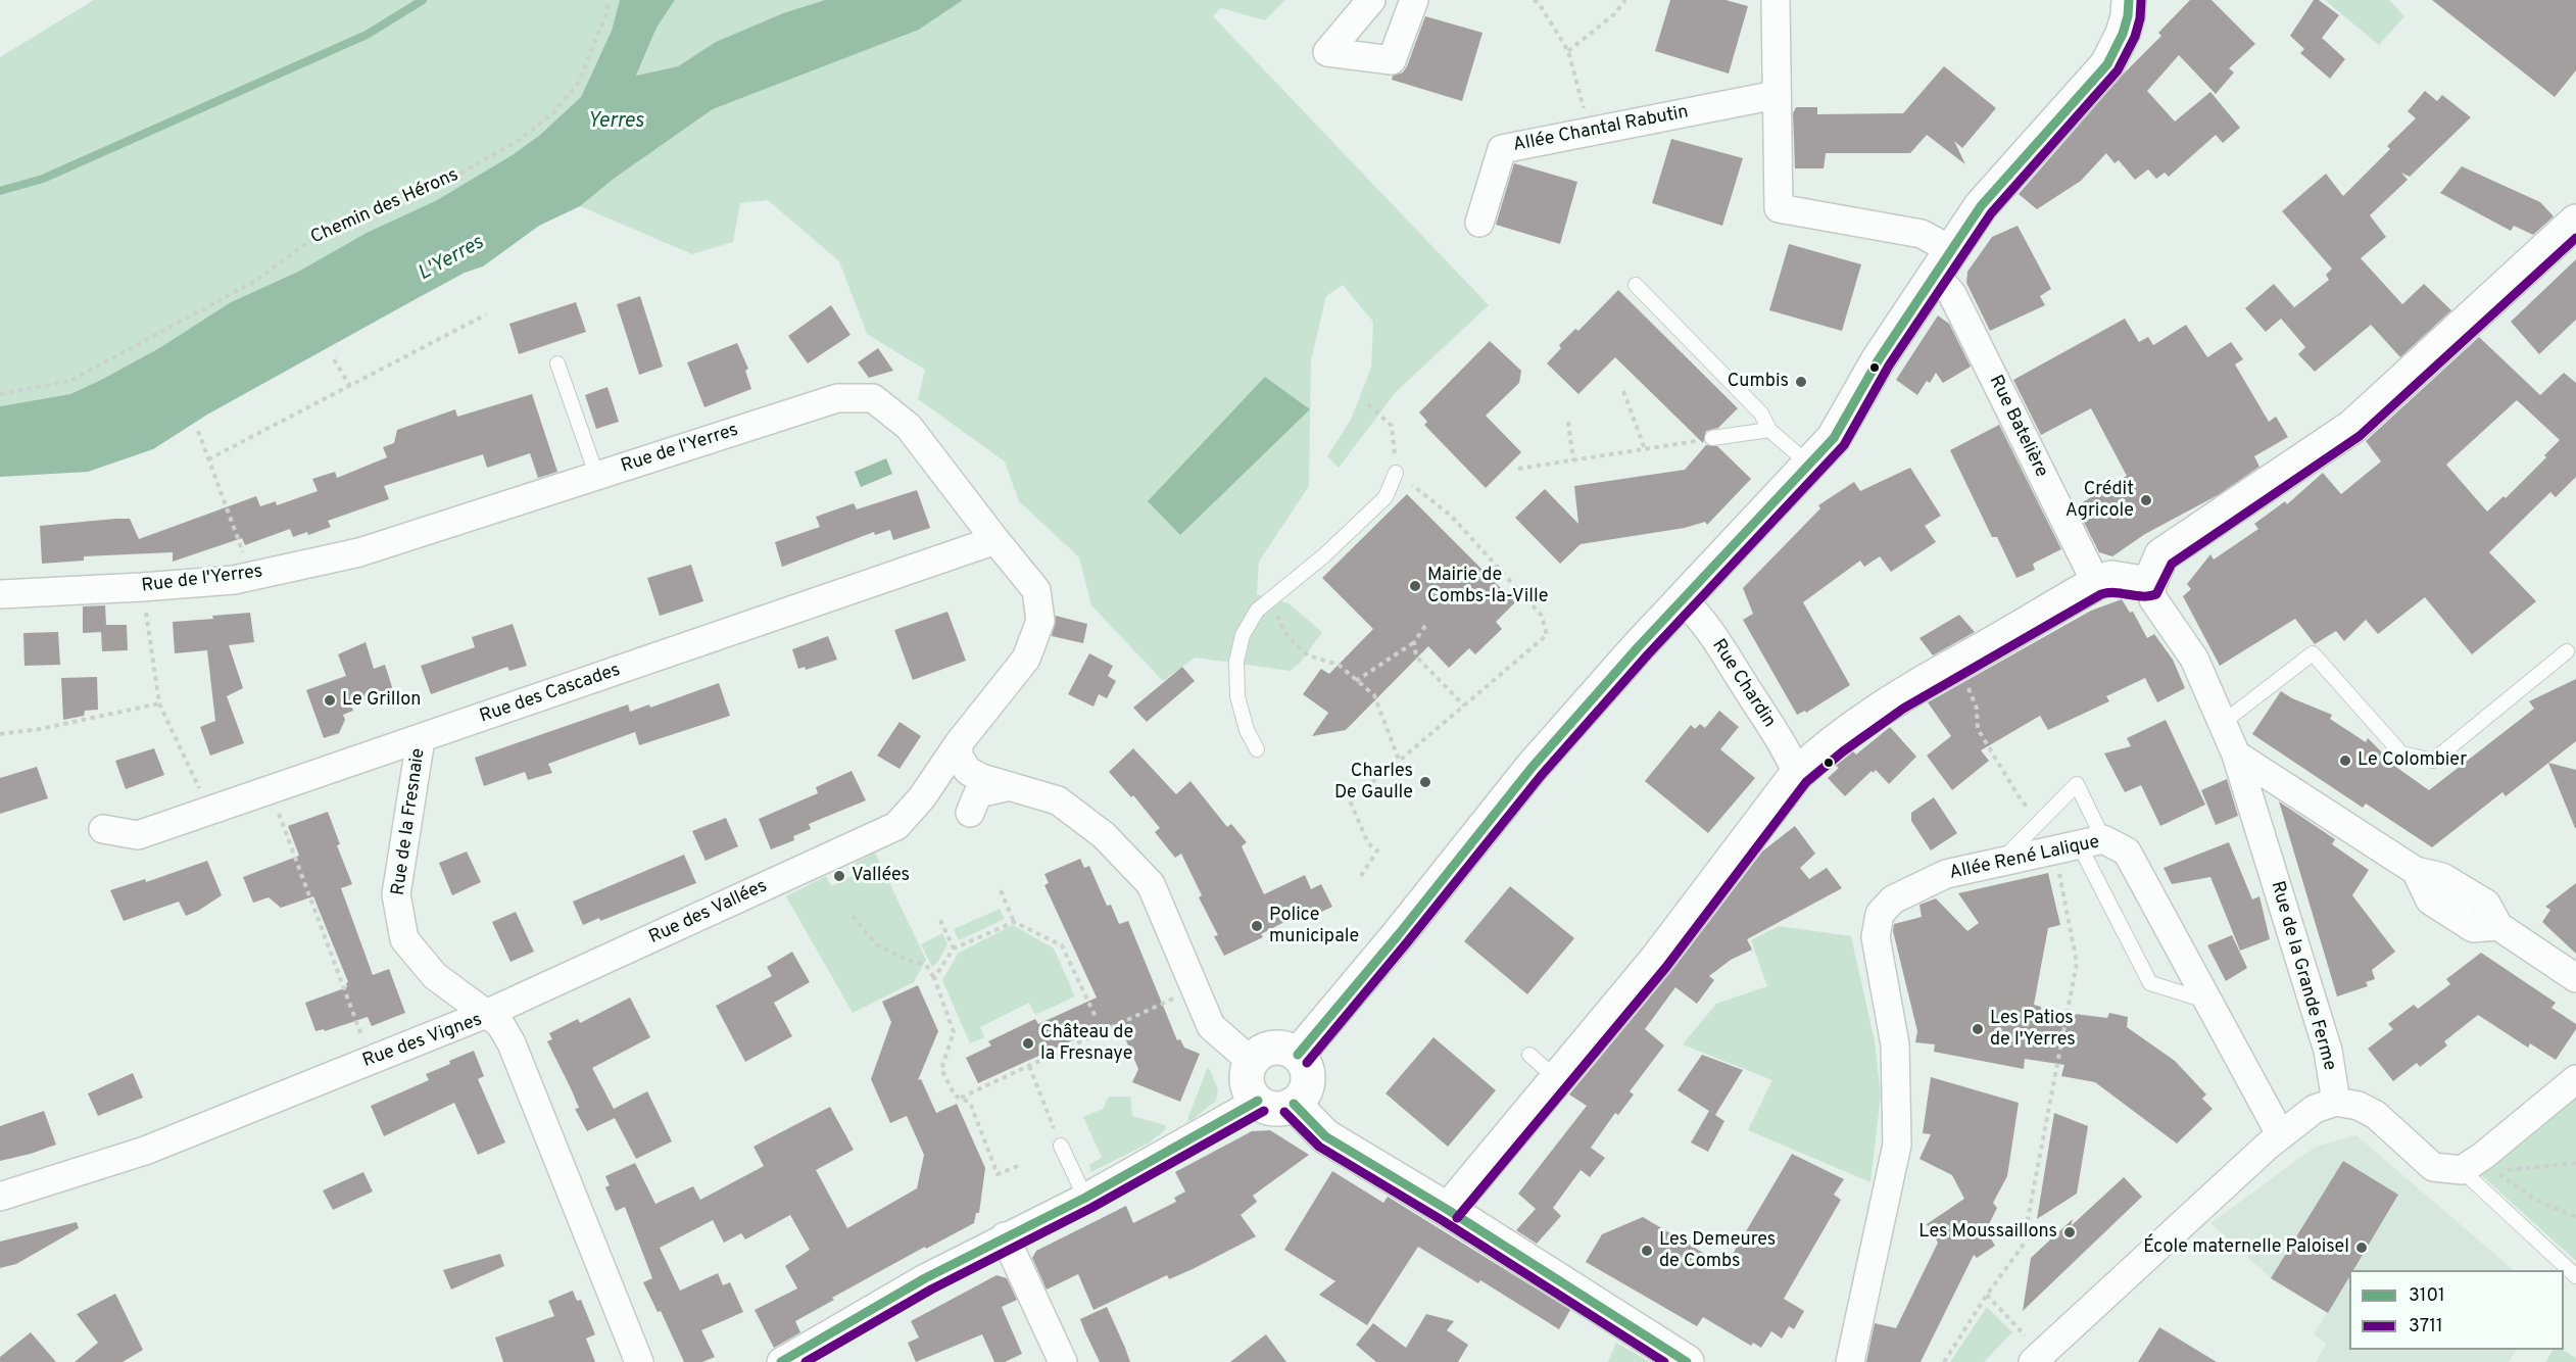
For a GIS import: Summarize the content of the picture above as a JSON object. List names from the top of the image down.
{
  "streets": {
    "street": [
      "Allée Chantal Rabutin",
      "Rue Batelière",
      "Rue de l'Yerres",
      "Rue Chardin",
      "Rue des Cascades",
      "Rue de la Fresnaie",
      "Allée René Lalique",
      "Rue des Vallées",
      "Rue de la Grande Ferme",
      "Rue des Vignes"
    ],
    "path": ["Chemin des Hérons"]
  },
  "crossings": [
    ["Rue de l'Yerres", "Rue des Cascades"],
    ["Rue de l'Yerres", "Rue des Vallées"],
    ["Rue des Cascades", "Rue de la Fresnaie"],
    ["Rue de la Fresnaie", "Rue des Vallées"],
    ["Rue de la Fresnaie", "Rue des Vignes"],
    ["Rue des Vallées", "Rue des Vignes"]
  ],
  "water": ["Yerres", "L'Yerres"],
  "places": [
    "Cumbis",
    "Crédit Agricole",
    "Mairie de Combs-la-Ville",
    "Le Grillon",
    "Le Colombier",
    "Charles De Gaulle",
    "Vallées",
    "Police municipale",
    "Les Patios de l'Yerres",
    "Château de la Fresnaye",
    "Les Moussaillons",
    "École maternelle Paloisel",
    "Les Demeures de Combs"
  ],
  "lines": ["transit line 3101", "transit line 3711"],
  "legend": ["3101", "3711"]
}
